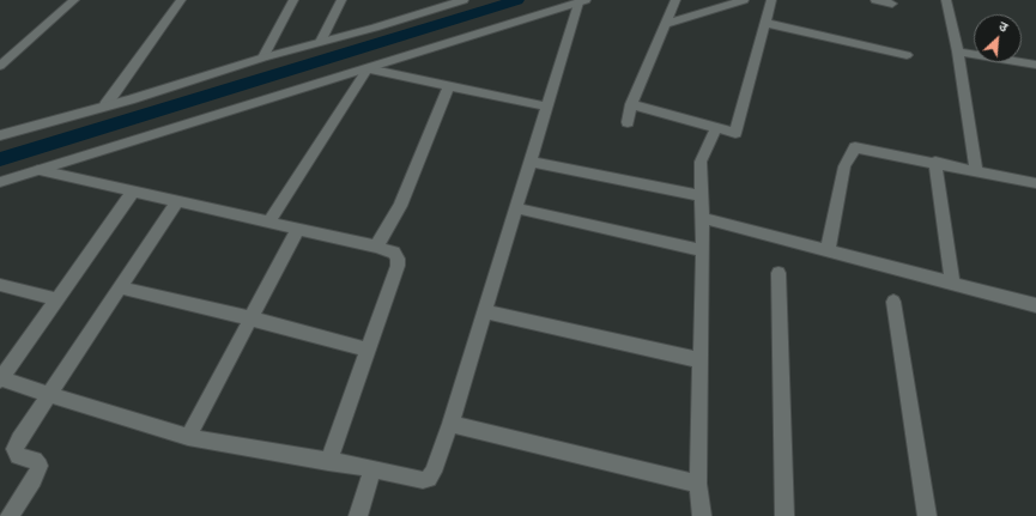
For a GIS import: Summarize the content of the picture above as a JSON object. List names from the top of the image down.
{
  "north": "top right"
}
